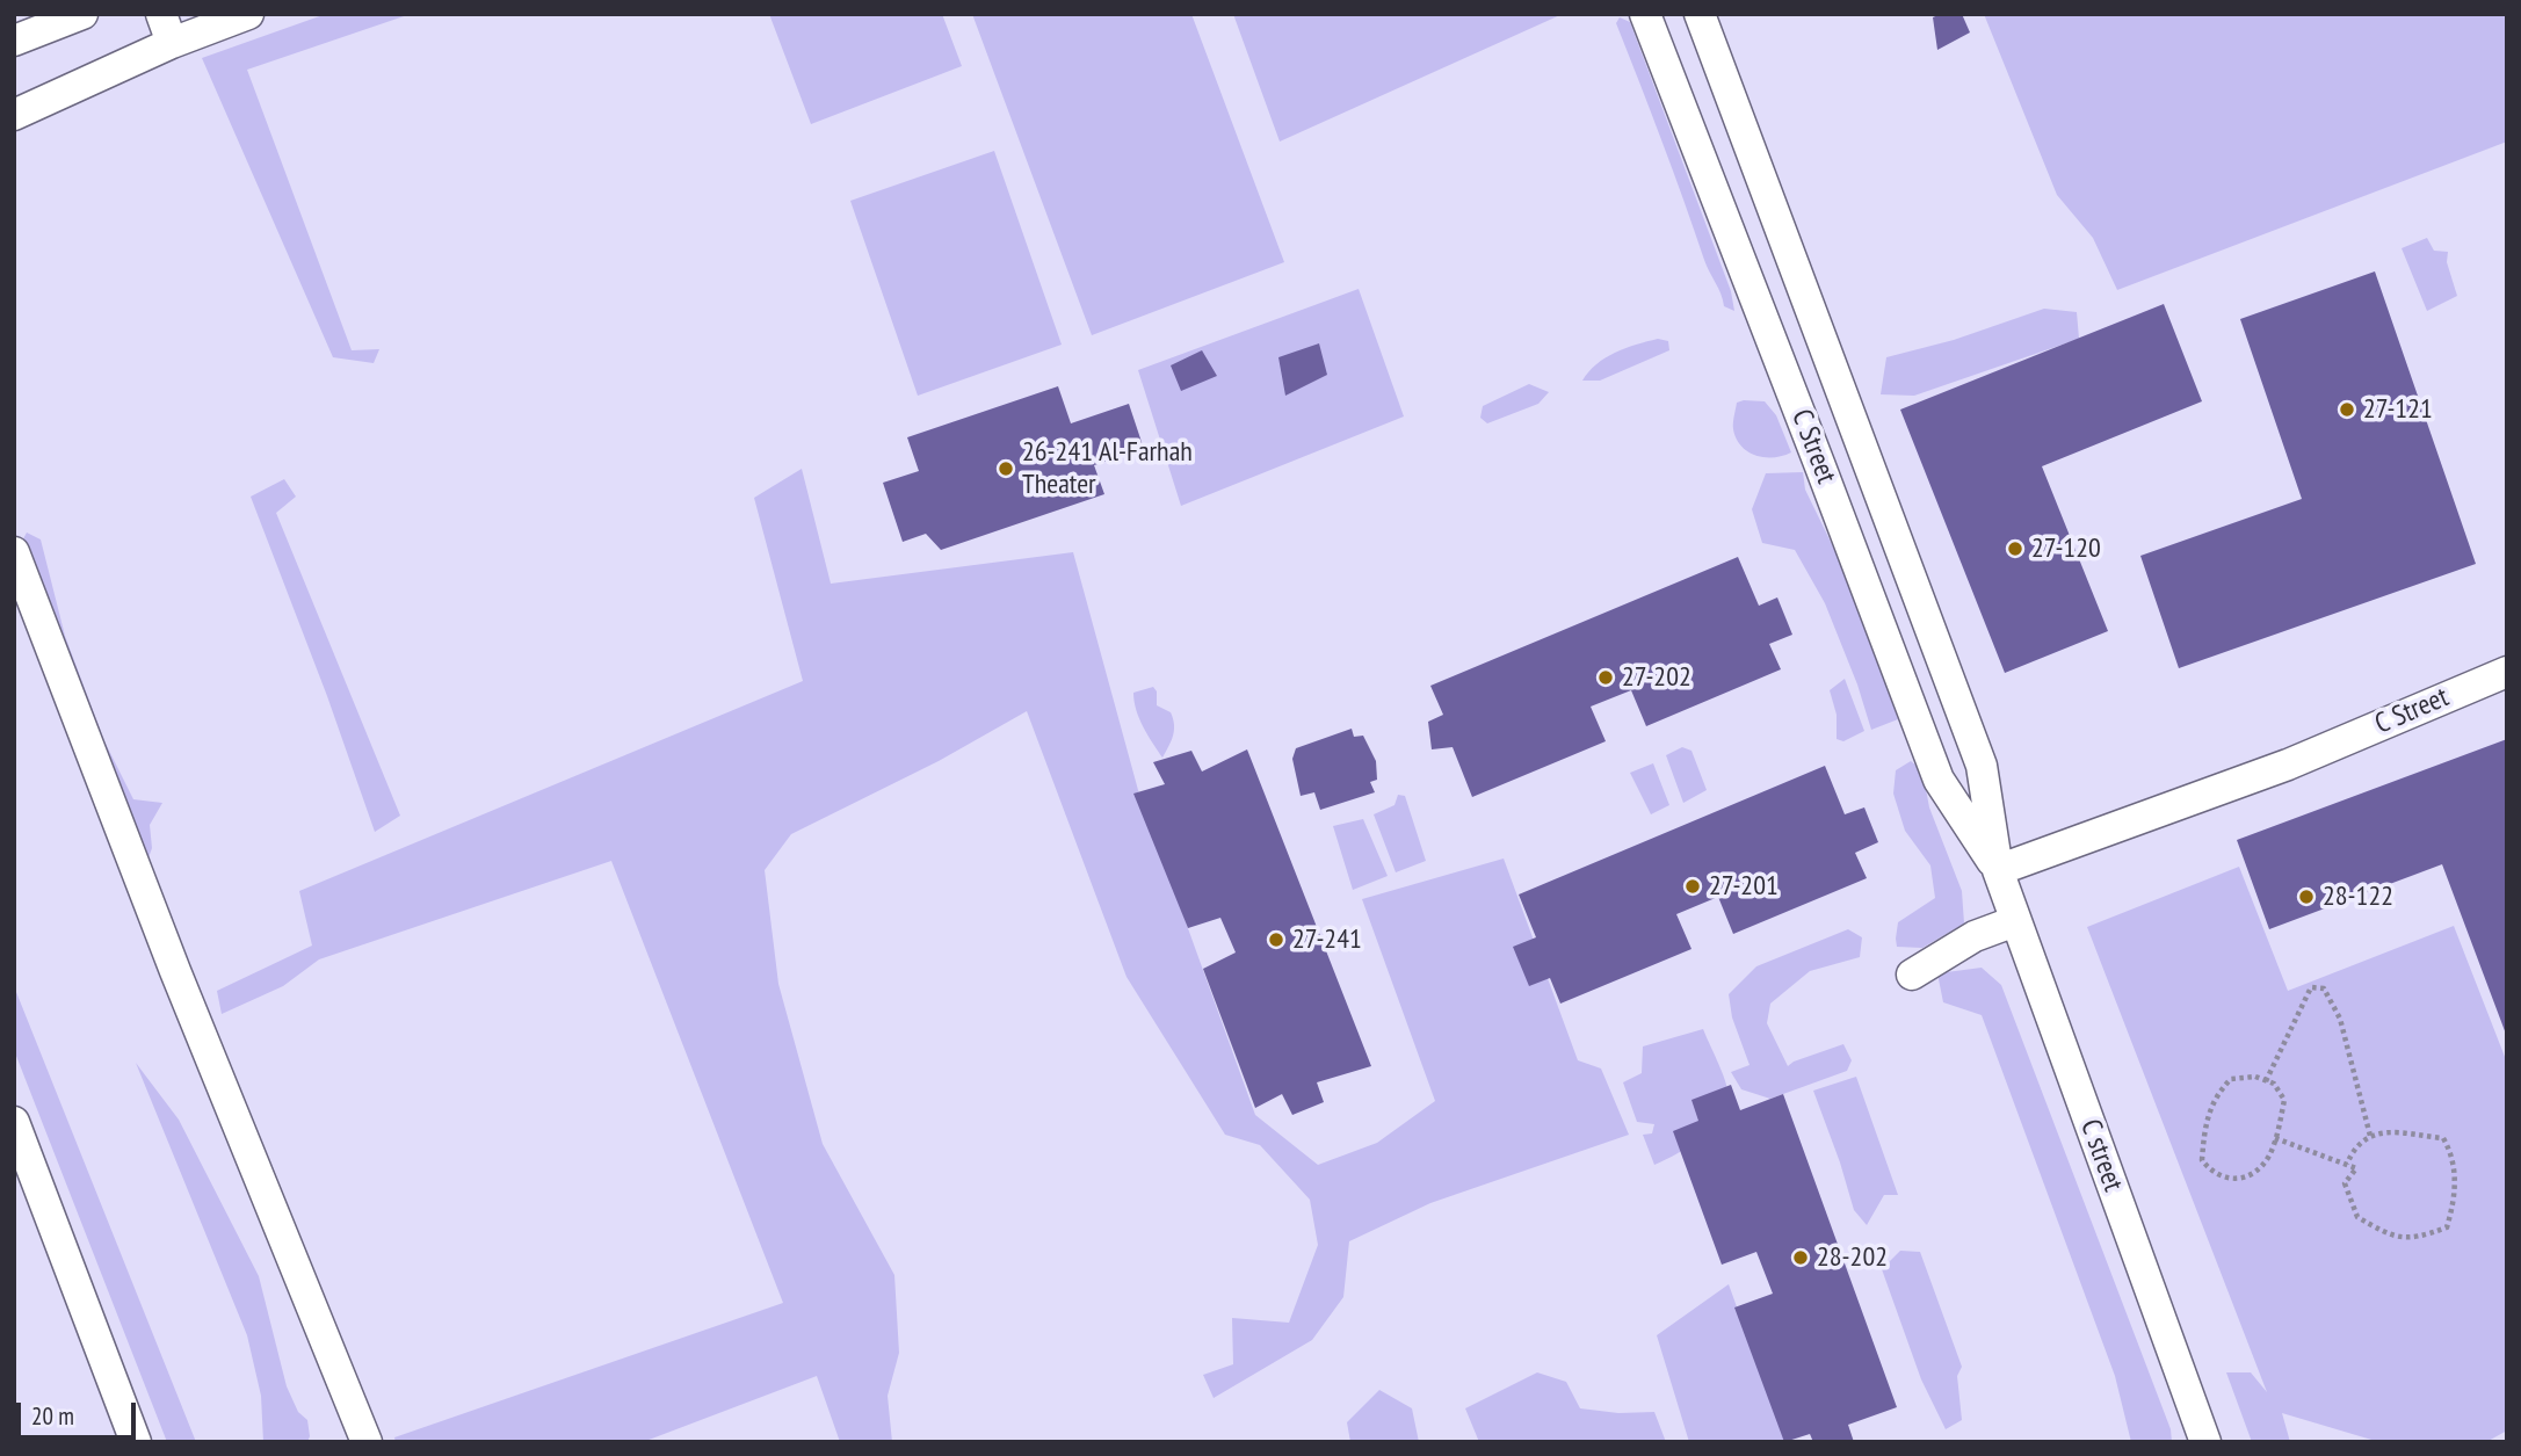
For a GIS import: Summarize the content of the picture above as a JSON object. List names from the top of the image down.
{
  "streets": {
    "street": ["C Street", "C street"]
  },
  "crossings": [
    ["C Street", "C street"]
  ],
  "places": [
    "27-121",
    "26-241 Al-Farhah Theater",
    "27-120",
    "27-202",
    "27-201",
    "28-122",
    "27-241",
    "28-202"
  ],
  "scale_bar": "20 m"
}
